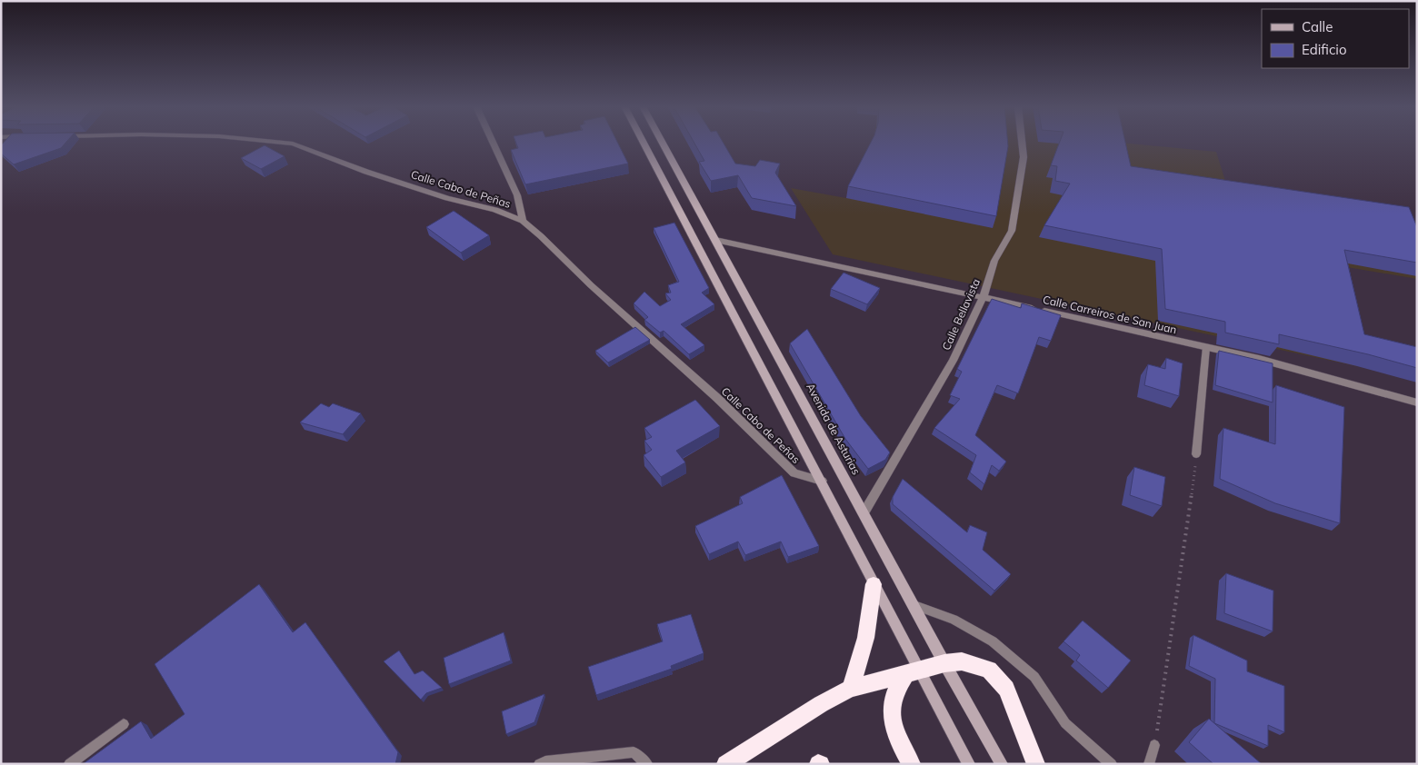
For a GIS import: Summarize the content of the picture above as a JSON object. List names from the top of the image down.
{
  "streets": {
    "main road": ["Avenida de Asturias"],
    "street": ["Calle Cabo de Peñas", "Calle Bellavista", "Calle Carreiros de San Juan"]
  },
  "crossings": [
    ["Calle Bellavista", "Calle Carreiros de San Juan"],
    ["Calle Bellavista", "Avenida de Asturias"],
    ["Calle Carreiros de San Juan", "Avenida de Asturias"]
  ],
  "legend": ["Calle", "Edificio"]
}
